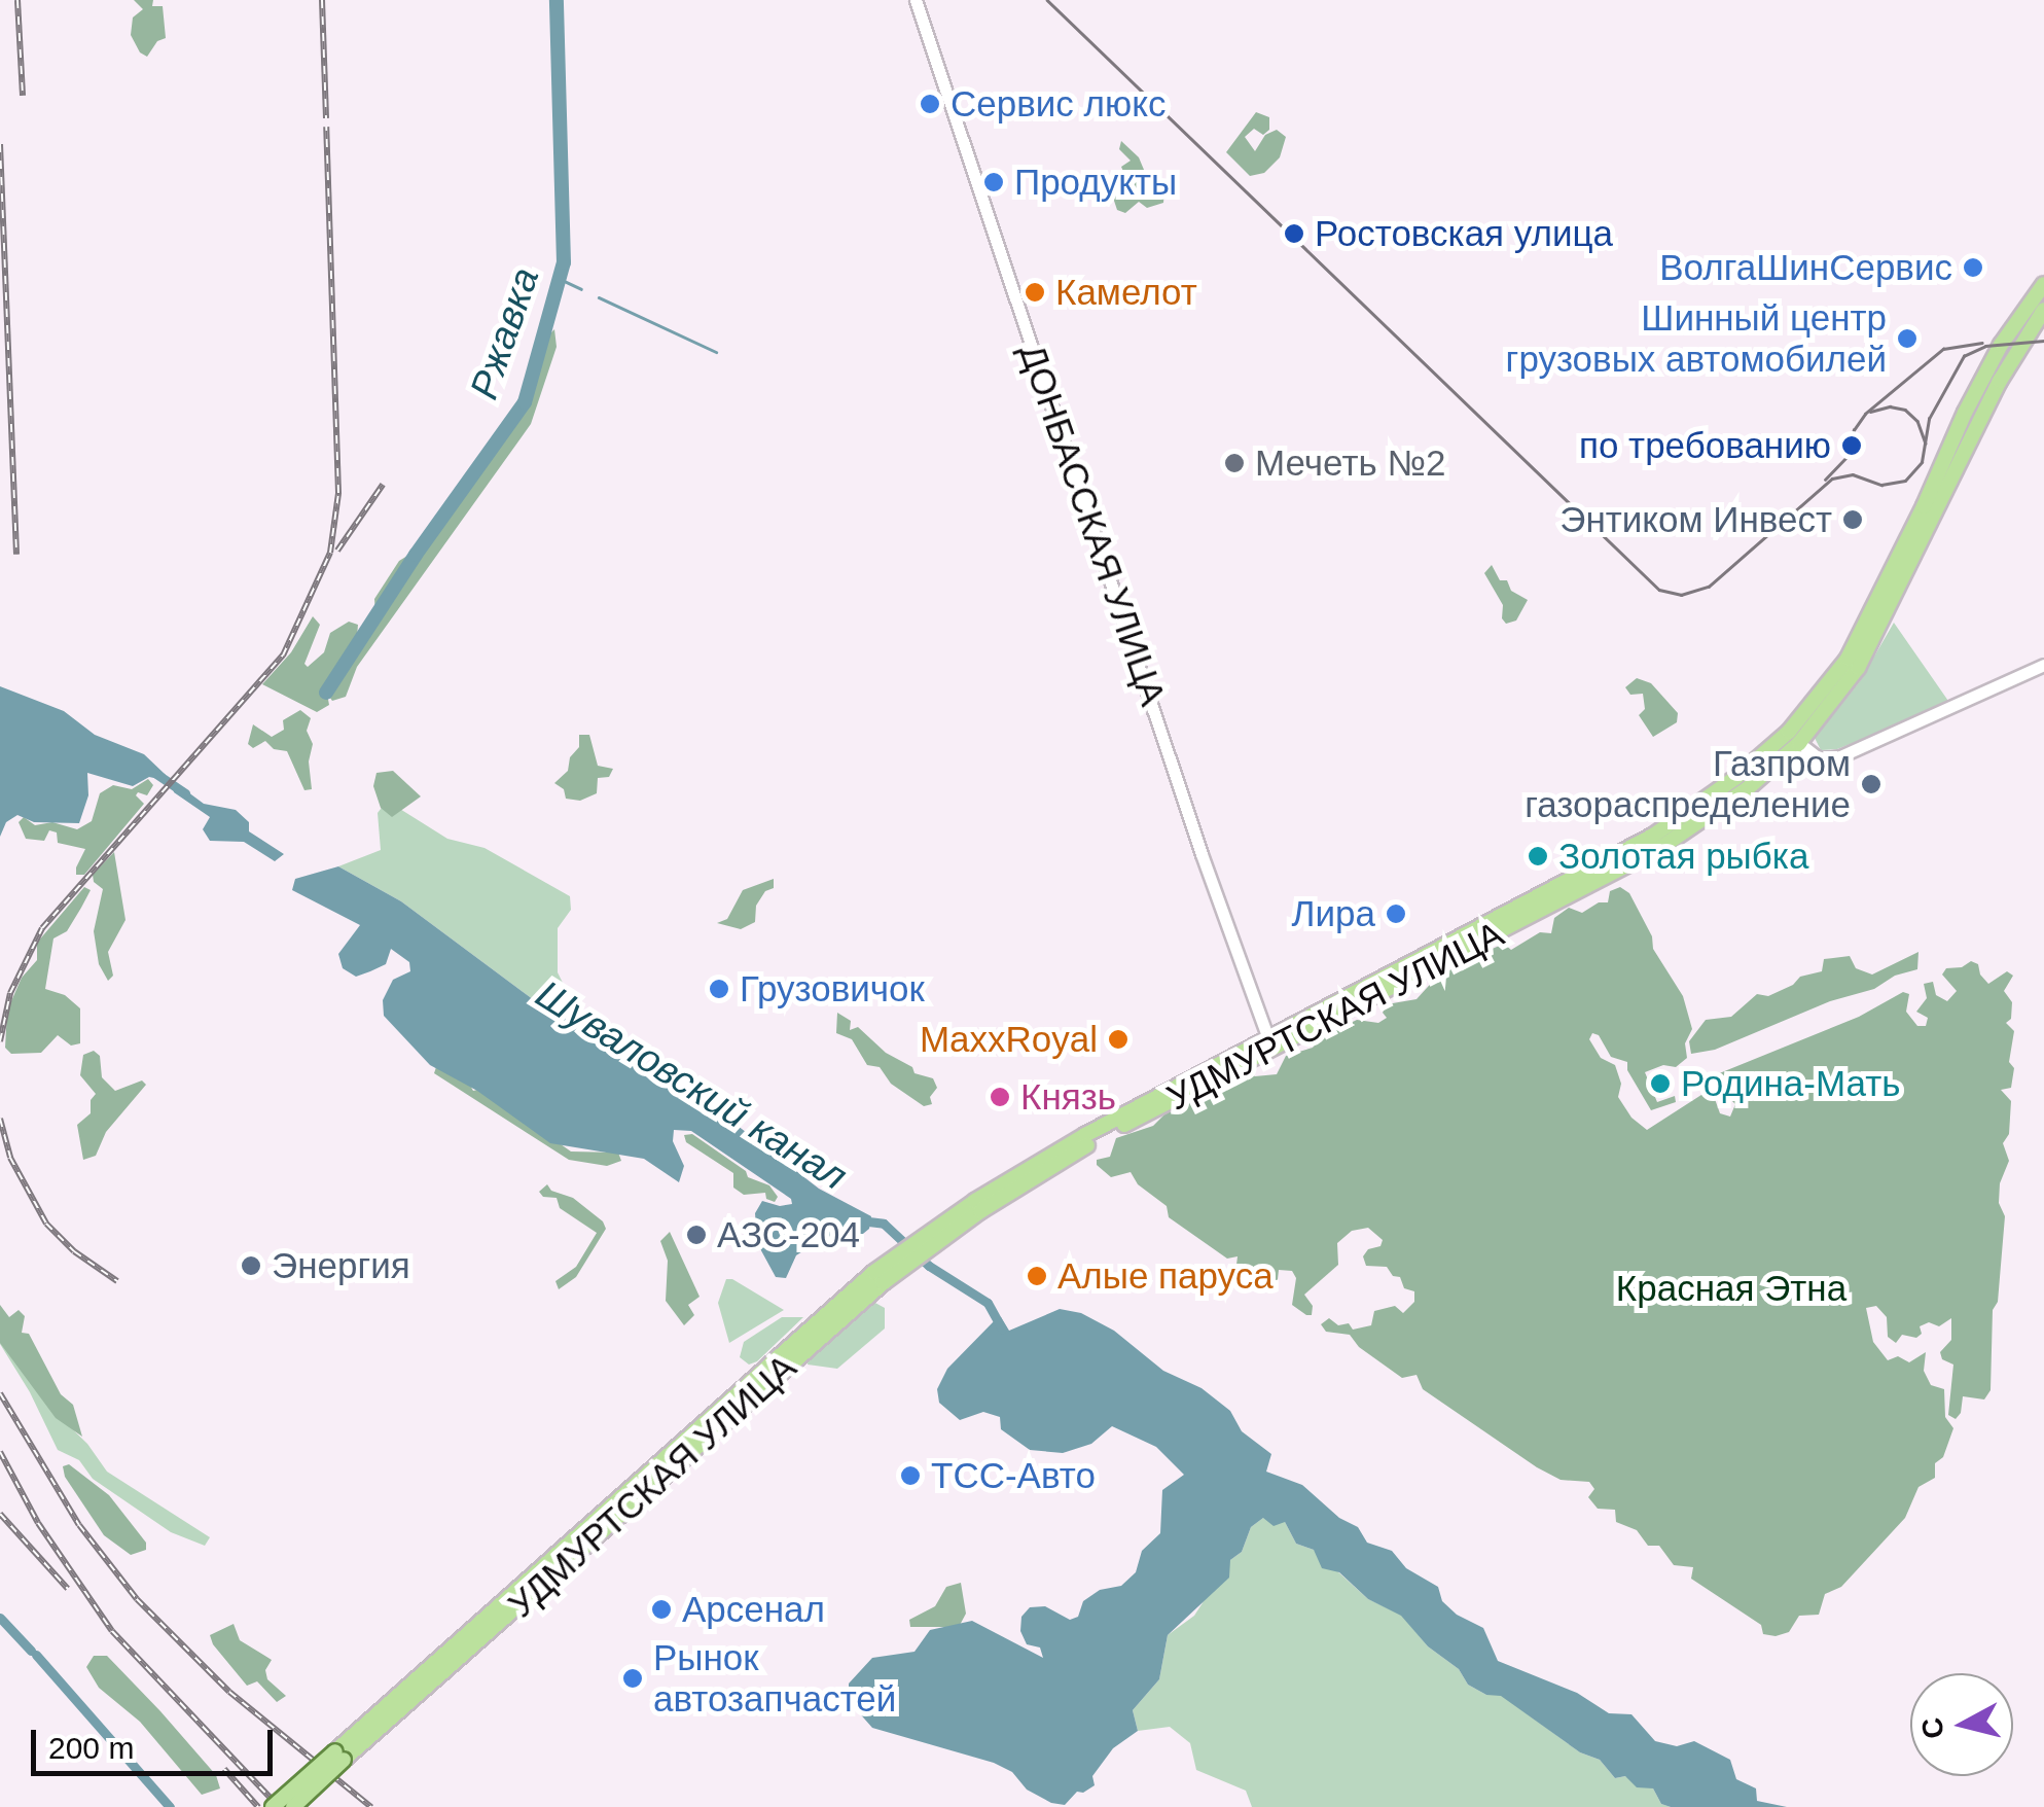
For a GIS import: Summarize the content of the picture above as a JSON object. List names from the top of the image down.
{
  "streets": {
    "main road": ["УДМУРТСКАЯ УЛИЦА"],
    "street": ["ДОНБАССКАЯ УЛИЦА"]
  },
  "crossings": [
    ["ДОНБАССКАЯ УЛИЦА", "УДМУРТСКАЯ УЛИЦА"]
  ],
  "water": ["Ржавка", "Шуваловский канал"],
  "parks": ["Красная Этна"],
  "places": [
    "Сервис люкс",
    "Продукты",
    "Ростовская улица",
    "ВолгаШинСервис",
    "Камелот",
    "Шинный центр грузовых автомобилей",
    "по требованию",
    "Мечеть №2",
    "Энтиком Инвест",
    "Газпром газораспределение",
    "Золотая рыбка",
    "Лира",
    "Грузовичок",
    "MaxxRoyal",
    "Родина-Мать",
    "Князь",
    "АЗС-204",
    "Энергия",
    "Алые паруса",
    "ТСС-Авто",
    "Арсенал",
    "Рынок автозапчастей"
  ],
  "scale_bar": "200 m",
  "north": "left"
}
